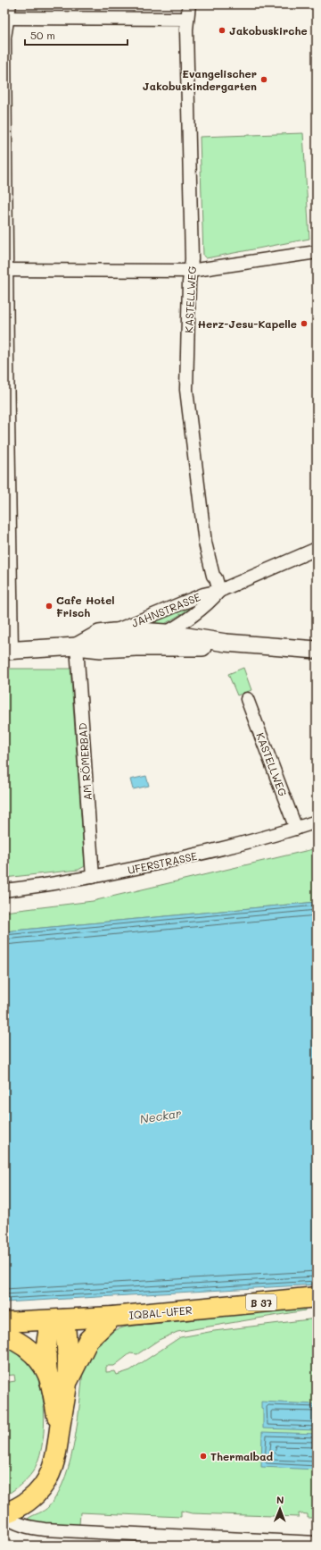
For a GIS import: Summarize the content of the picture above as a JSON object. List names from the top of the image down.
{
  "streets": {
    "main road": ["B 37", "IQBAL-UFER"],
    "street": [
      "KASTELLWEG",
      "JAHNSTRASSE",
      "AM RÖMERBAD",
      "UFERSTRASSE"
    ]
  },
  "crossings": [
    ["KASTELLWEG", "JAHNSTRASSE"],
    ["KASTELLWEG", "UFERSTRASSE"],
    ["JAHNSTRASSE", "AM RÖMERBAD"],
    ["AM RÖMERBAD", "UFERSTRASSE"]
  ],
  "water": ["Neckar"],
  "places": [
    "Jakobuskirche",
    "Evangelischer Jakobuskindergarten",
    "Herz-Jesu-Kapelle",
    "Cafe Hotel Frisch",
    "Thermalbad"
  ],
  "scale_bar": "50 m",
  "north": "top"
}
